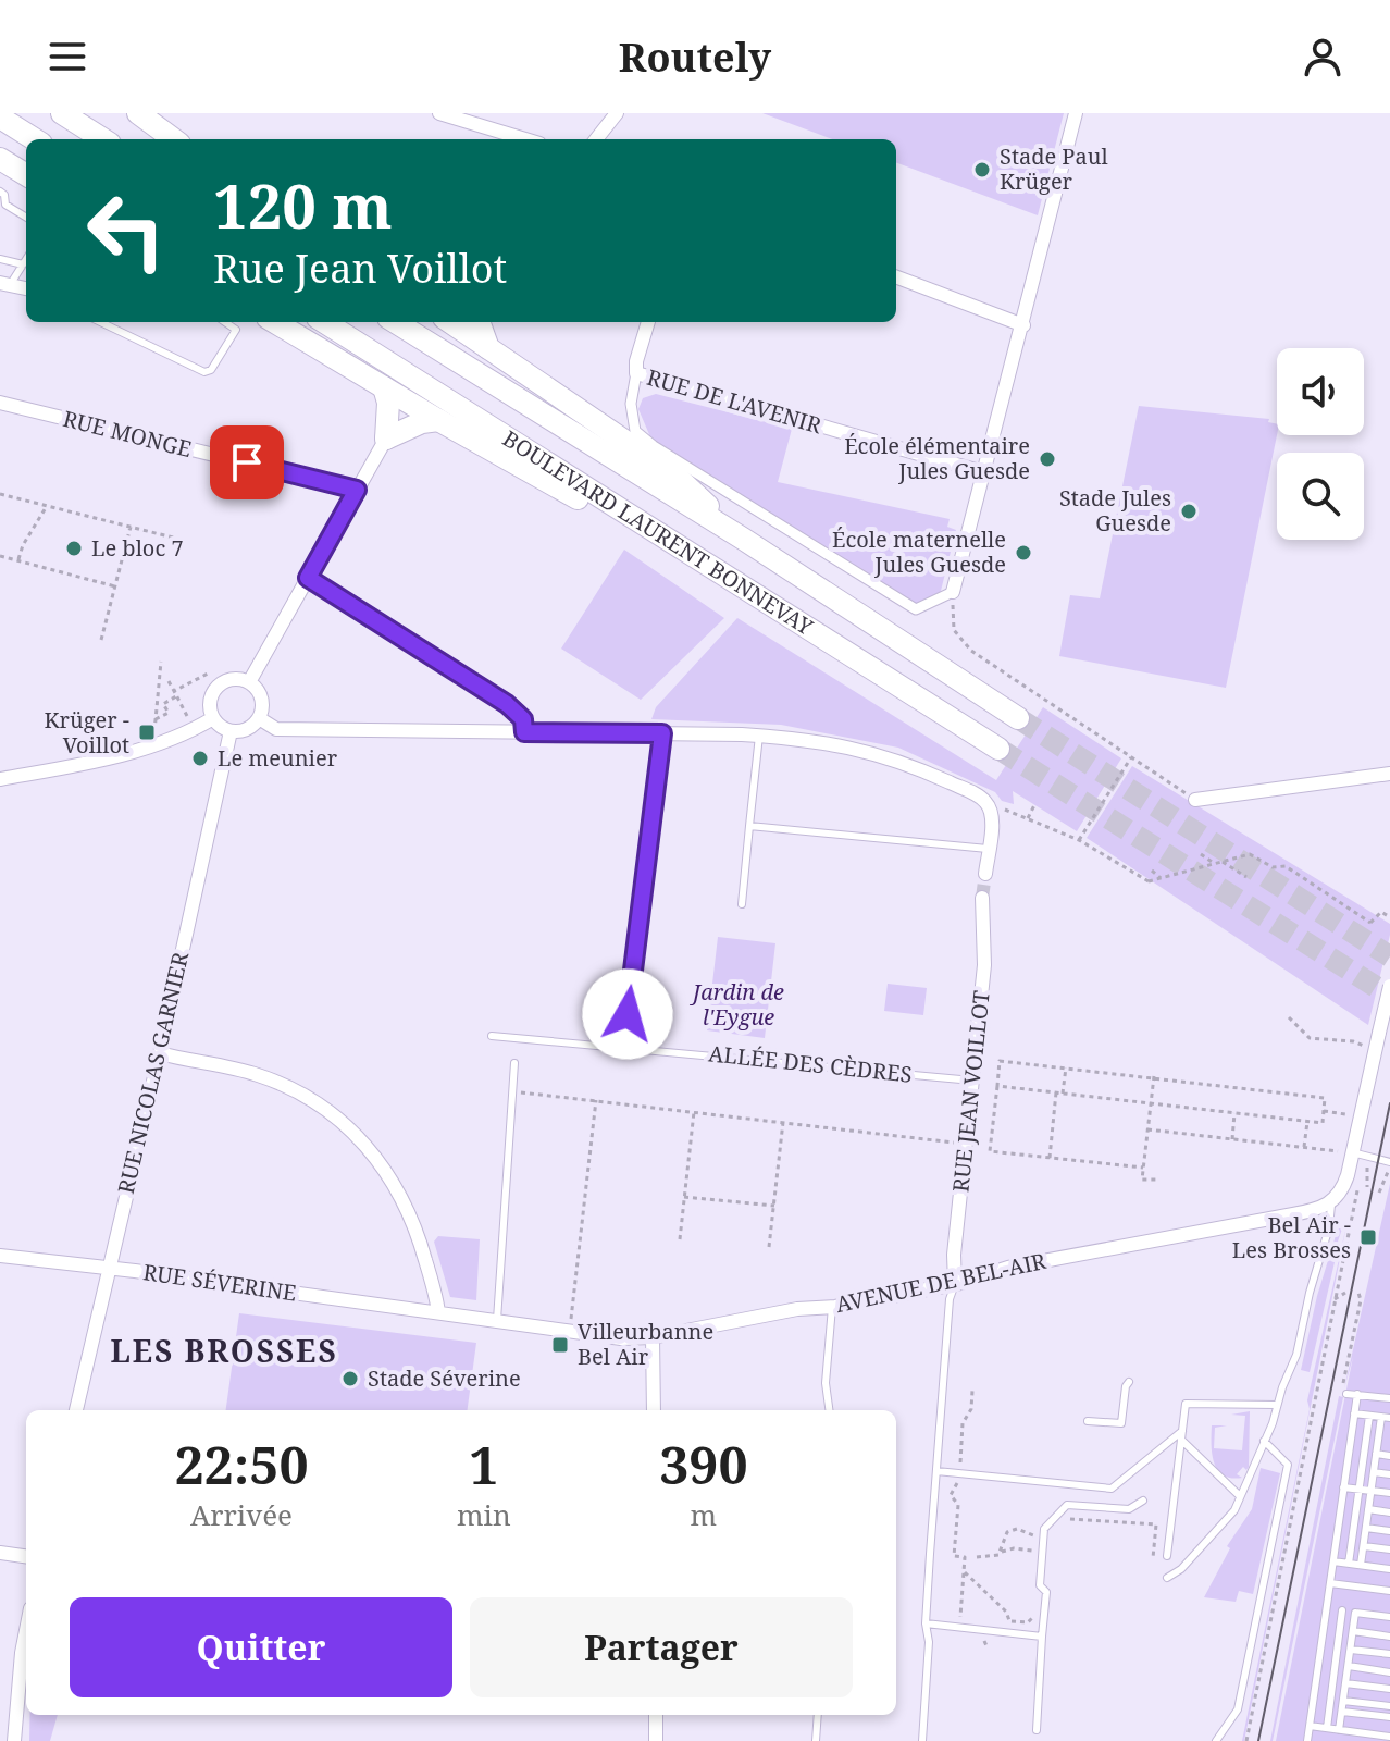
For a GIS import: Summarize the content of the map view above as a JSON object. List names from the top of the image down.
{
  "streets": {
    "highway": ["BOULEVARD LAURENT BONNEVAY"],
    "street": [
      "RUE DE L'AVENIR",
      "RUE MONGE",
      "RUE NICOLAS GARNIER",
      "RUE JEAN VOILLOT",
      "RUE SÉVERINE",
      "AVENUE DE BEL-AIR"
    ],
    "lane": ["ALLÉE DES CÈDRES"]
  },
  "crossings": [
    ["ALLÉE DES CÈDRES", "RUE JEAN VOILLOT"],
    ["RUE NICOLAS GARNIER", "RUE SÉVERINE"],
    ["RUE JEAN VOILLOT", "AVENUE DE BEL-AIR"],
    ["RUE SÉVERINE", "AVENUE DE BEL-AIR"]
  ],
  "districts": ["LES BROSSES"],
  "parks": ["Jardin de l'Eygue"],
  "places": {
    "other": [
      "Stade Paul Krüger",
      "École élémentaire Jules Guesde",
      "Stade Jules Guesde",
      "Le bloc 7",
      "École maternelle Jules Guesde",
      "Le meunier",
      "Stade Séverine"
    ],
    "transit": ["Krüger - Voillot", "Bel Air - Les Brosses", "Villeurbanne Bel Air"]
  },
  "page": {
    "header": "Routely",
    "turn": ["120 m", "Rue Jean Voillot"],
    "eta": [
      "22:50",
      "Arrivée",
      "1",
      "min",
      "390",
      "m"
    ],
    "buttons": ["Quitter", "Partager"]
  }
}
